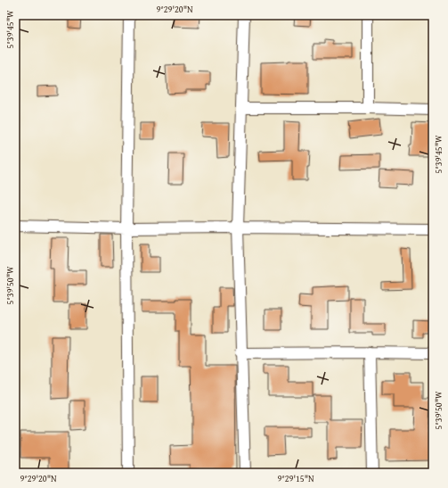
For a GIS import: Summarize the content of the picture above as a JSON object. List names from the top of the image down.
{
  "coordinates": [
    "9°29'20\"N",
    "5°39'45\"W",
    "5°39'50\"W",
    "9°29'15\"N"
  ]
}
